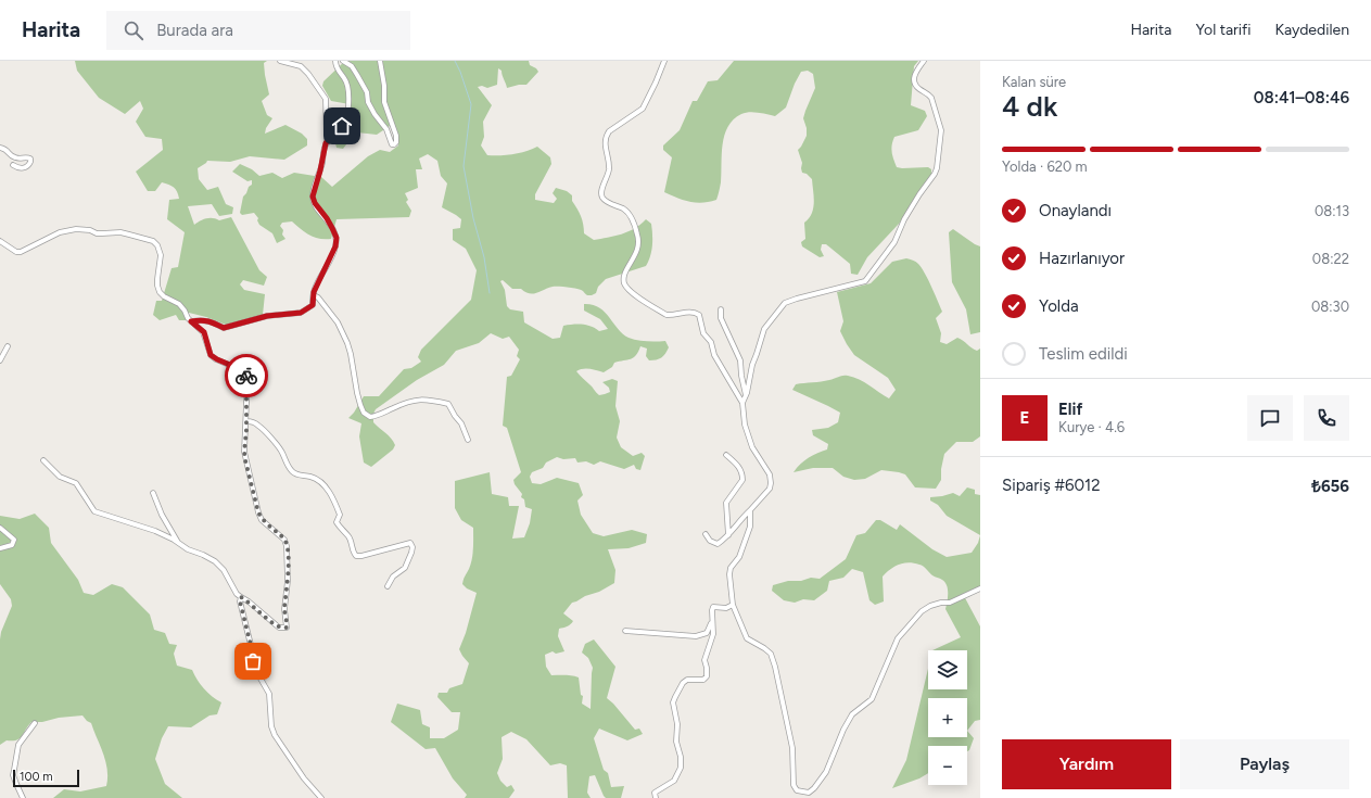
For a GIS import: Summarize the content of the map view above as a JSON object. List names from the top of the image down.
{
  "scale_bar": "100 m",
  "page": {
    "header": "Harita",
    "search": "Burada ara",
    "nav": ["Harita", "Yol tarifi", "Kaydedilen"],
    "heading": ["4 dk", "Kalan süre", "08:41–08:46"],
    "panel": [
      "Elif",
      "Kurye · 4.6",
      "Sipariş #6012",
      "₺656"
    ],
    "bar": "Yolda · 620 m",
    "list": [
      ["Onaylandı", "08:13"],
      ["Hazırlanıyor", "08:22"],
      ["Yolda", "08:30"],
      "Teslim edildi"
    ],
    "round": "E",
    "map_buttons": ["+", "−"],
    "buttons": ["Yardım", "Paylaş"],
    "scale": "100 m"
  }
}
